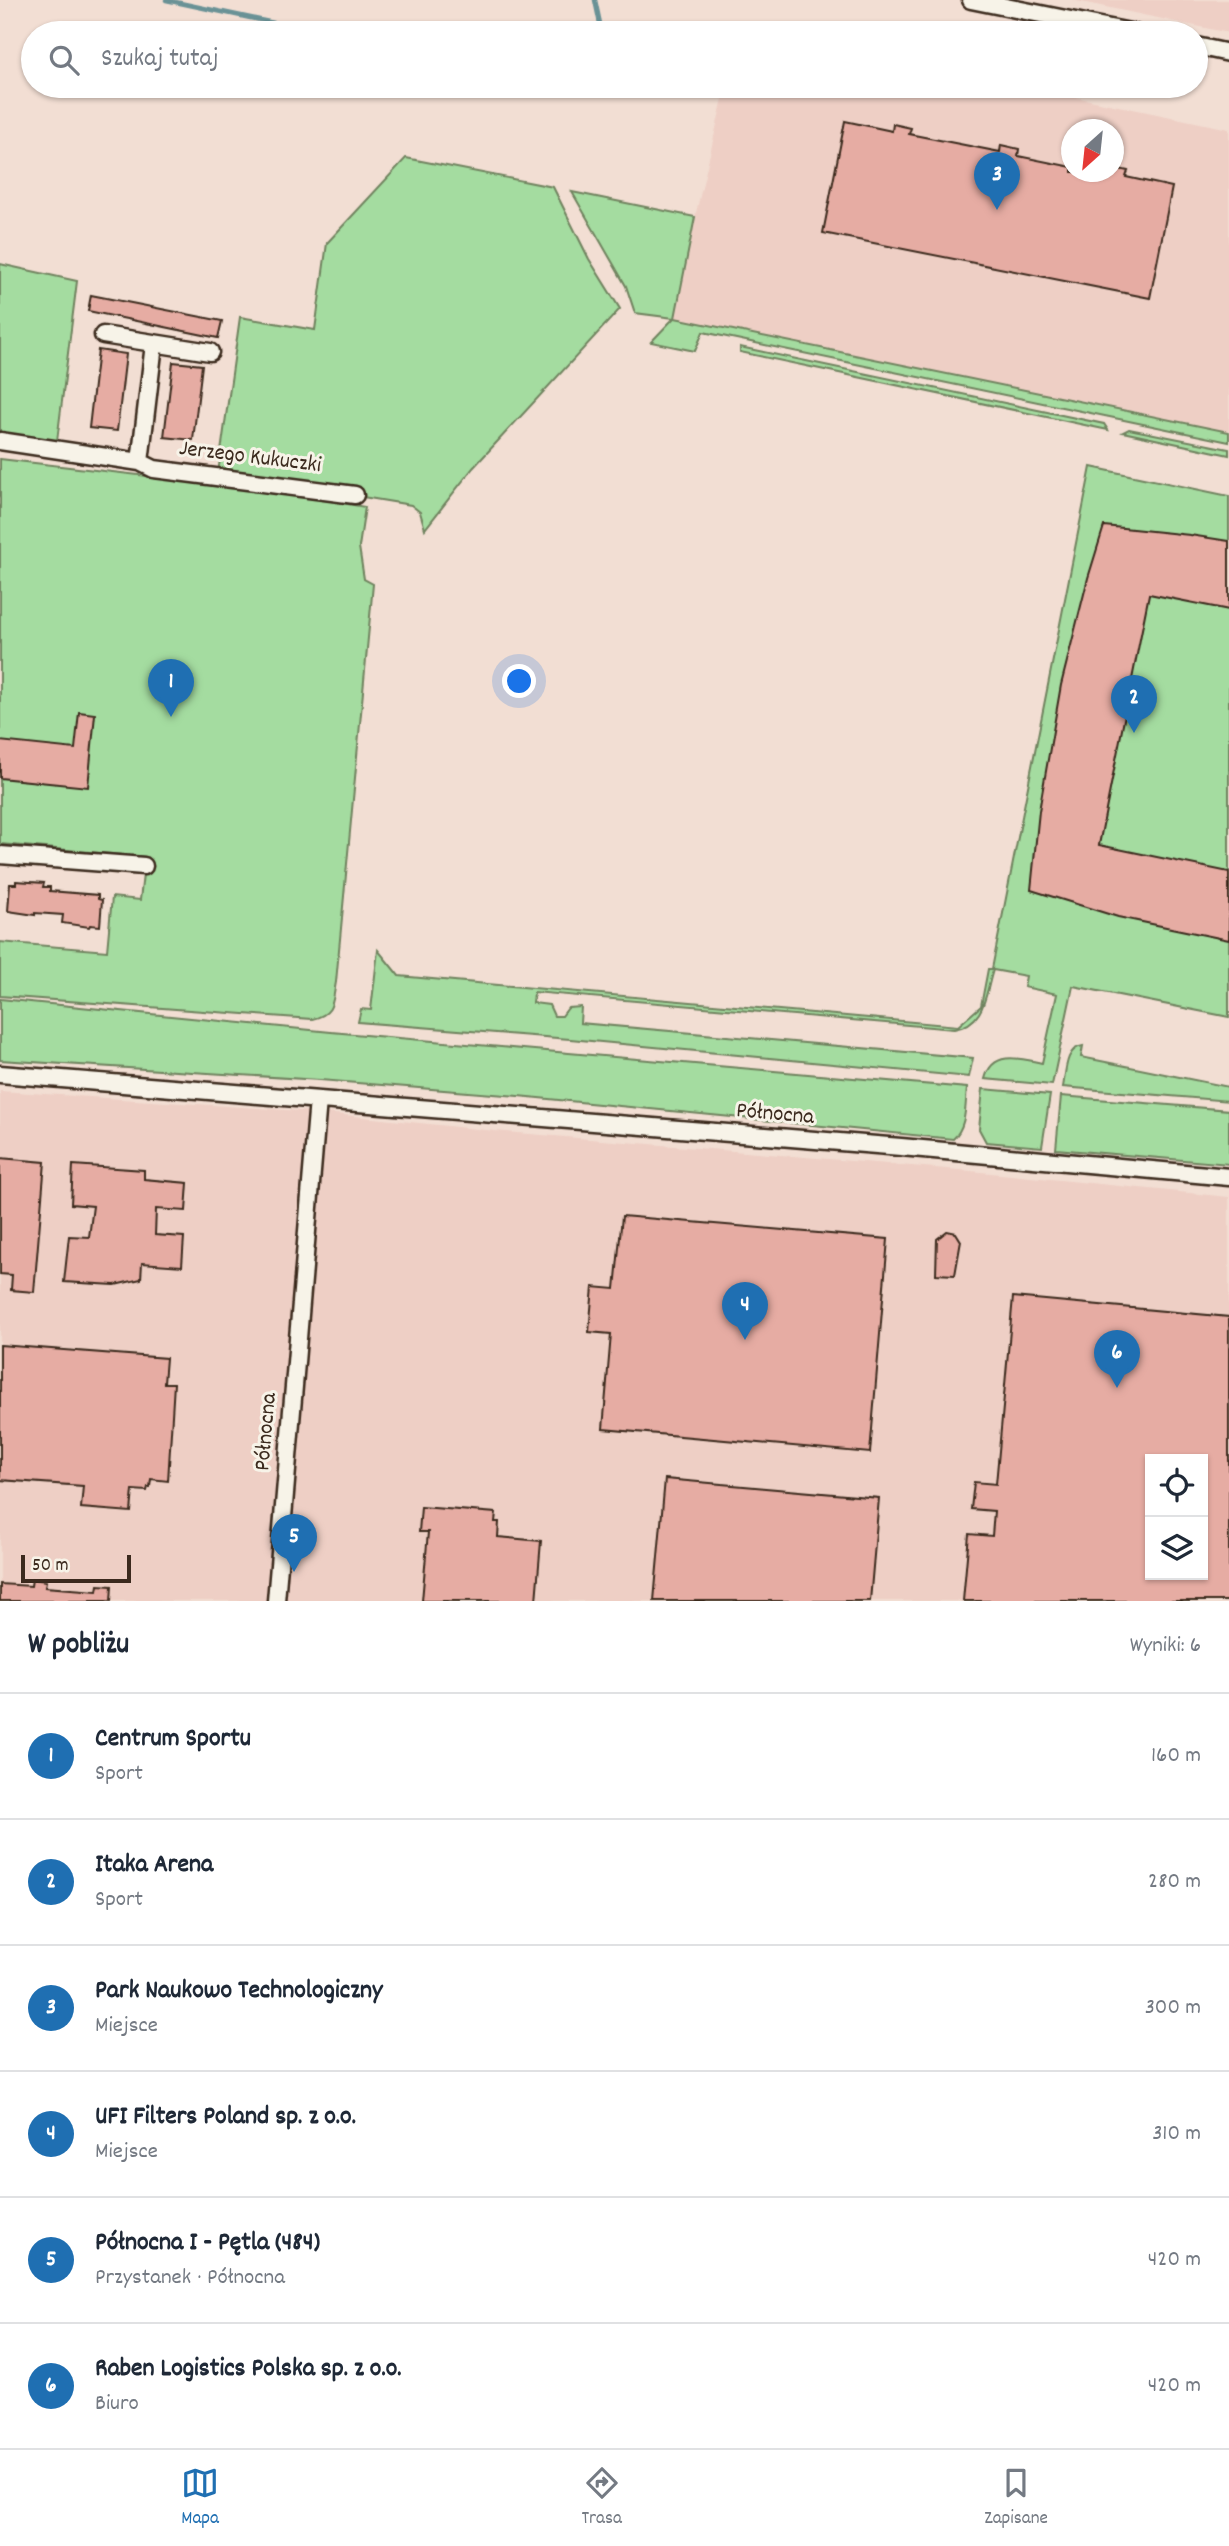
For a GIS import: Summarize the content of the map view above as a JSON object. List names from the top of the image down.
{
  "streets": {
    "street": ["Jerzego Kukuczki", "Północna"]
  },
  "scale_bar": "50 m",
  "north": "bottom left",
  "page": {
    "search": "Szukaj tutaj",
    "pins": [
      "3",
      "1",
      "2",
      "4",
      "6",
      "5"
    ],
    "scale": "50 m",
    "heading": ["W pobliżu", "Wyniki: 6"],
    "list": [
      {
        "mark": "1",
        "name": "Centrum Sportu",
        "note": "Sport",
        "value": "160 m"
      },
      {
        "mark": "2",
        "name": "Itaka Arena",
        "note": "Sport",
        "value": "280 m"
      },
      {
        "mark": "3",
        "name": "Park Naukowo Technologiczny",
        "note": "Miejsce",
        "value": "300 m"
      },
      {
        "mark": "4",
        "name": "UFI Filters Poland sp. z o.o.",
        "note": "Miejsce",
        "value": "310 m"
      },
      {
        "mark": "5",
        "name": "Północna I - Pętla (484)",
        "note": "Przystanek · Północna",
        "value": "420 m"
      },
      {
        "mark": "6",
        "name": "Raben Logistics Polska sp. z o.o.",
        "note": "Biuro",
        "value": "420 m"
      }
    ],
    "nav": ["Mapa", "Trasa", "Zapisane"]
  }
}
